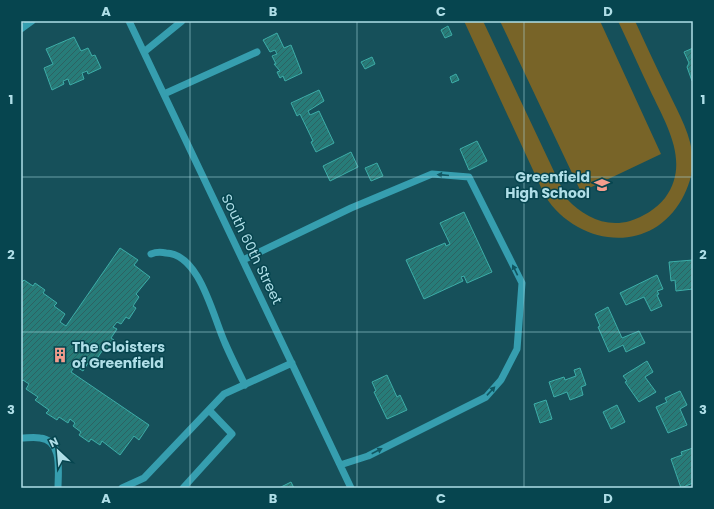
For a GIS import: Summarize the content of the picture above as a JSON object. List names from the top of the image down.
{
  "streets": {
    "street": ["South 60th Street"]
  },
  "places": {
    "school or university": ["Greenfield High School"],
    "building": ["The Cloisters of Greenfield"]
  },
  "north": "top left",
  "grid": {
    "columns": [
      "A",
      "B",
      "C",
      "D"
    ],
    "rows": ["1", "2", "3"]
  }
}
